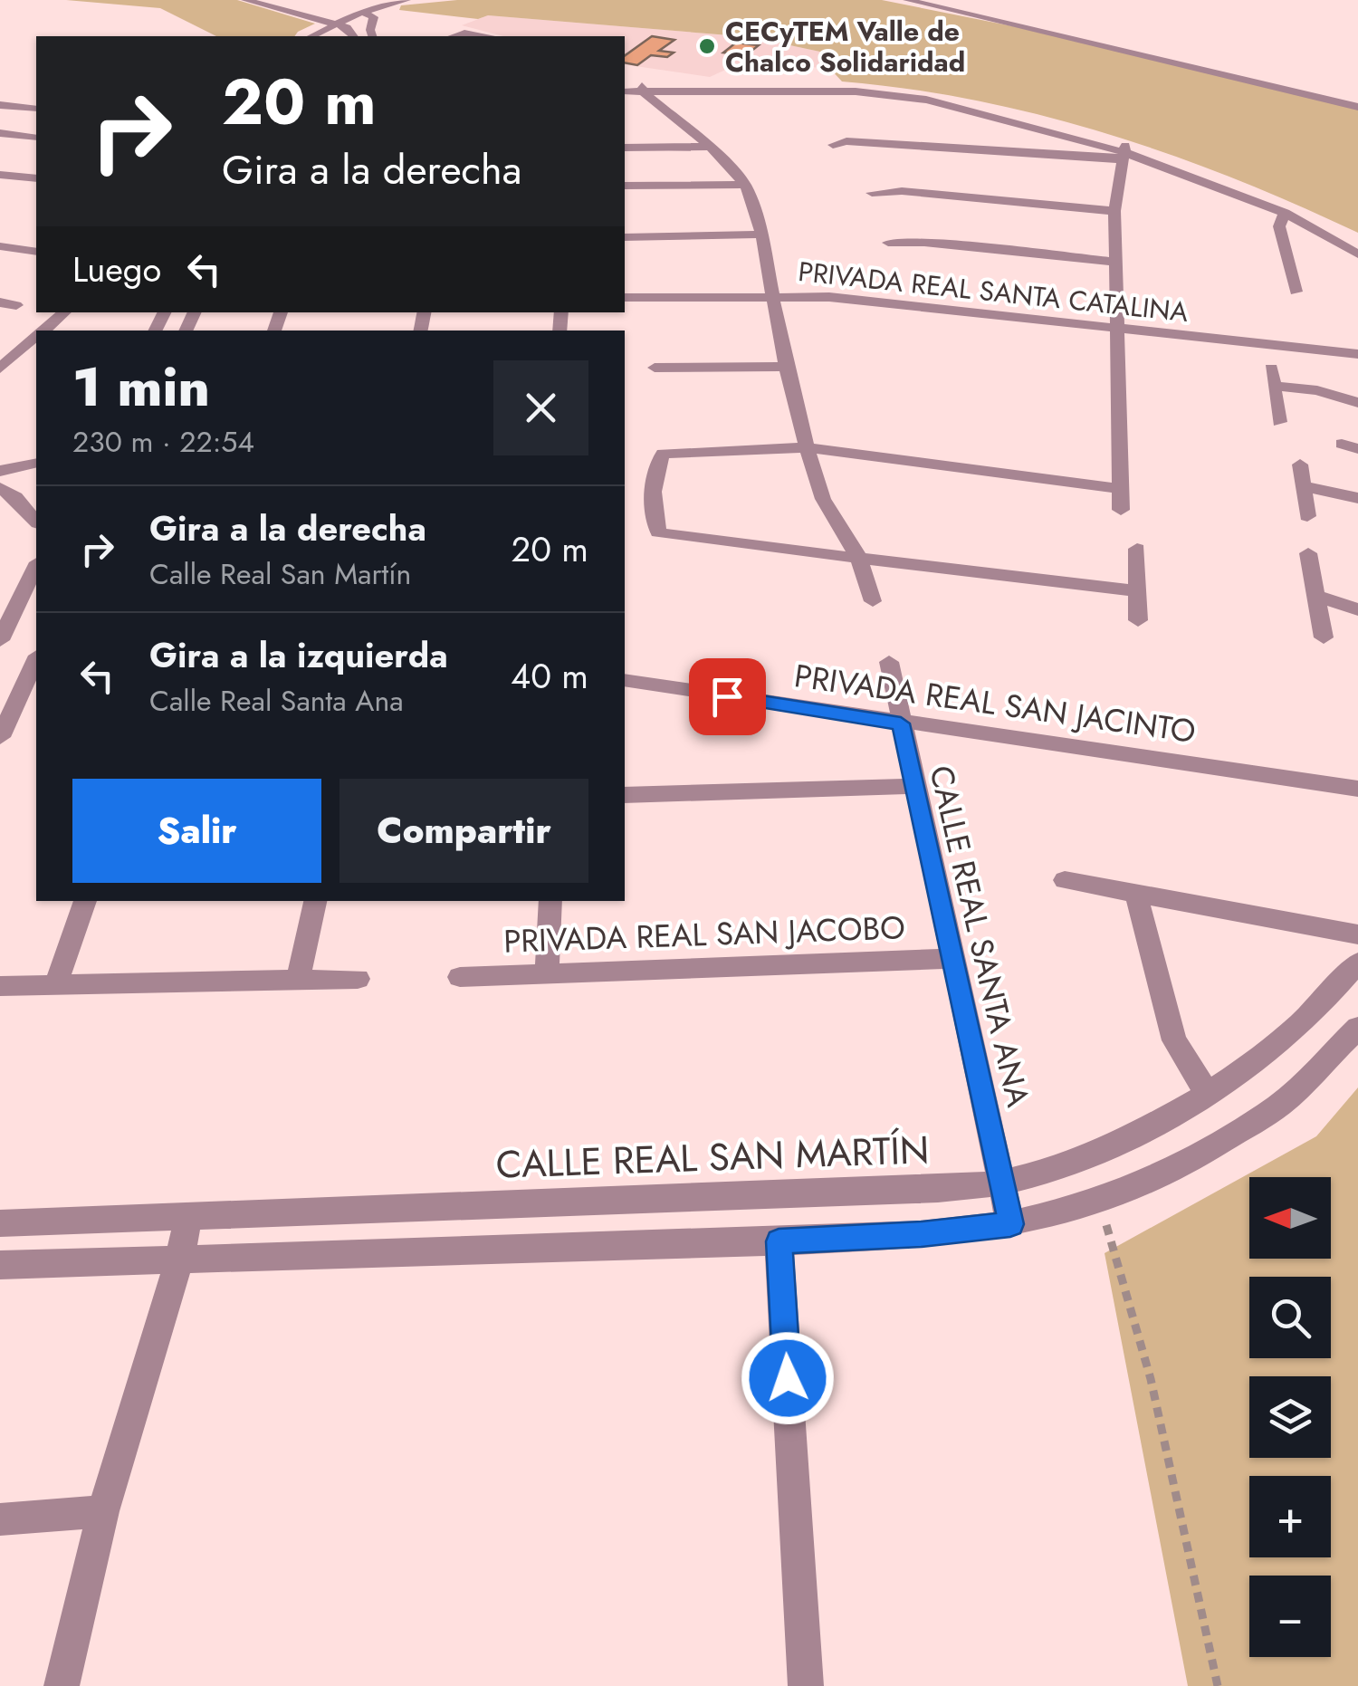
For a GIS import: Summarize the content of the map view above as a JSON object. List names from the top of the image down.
{
  "streets": {
    "street": [
      "PRIVADA REAL SANTA CATALINA",
      "PRIVADA REAL SAN JACINTO",
      "PRIVADA REAL SAN JACOBO",
      "CALLE REAL SANTA ANA",
      "CALLE REAL SAN MARTÍN"
    ]
  },
  "crossings": [
    ["PRIVADA REAL SAN JACINTO", "CALLE REAL SANTA ANA"],
    ["PRIVADA REAL SAN JACOBO", "CALLE REAL SANTA ANA"],
    ["CALLE REAL SANTA ANA", "CALLE REAL SAN MARTÍN"]
  ],
  "places": ["CECyTEM Valle de Chalco Solidaridad"],
  "north": "left",
  "page": {
    "turn": ["20 m", "Gira a la derecha"],
    "then": "Luego",
    "heading": ["1 min", "230 m · 22:54"],
    "list": [
      {
        "name": "Gira a la derecha",
        "note": "Calle Real San Martín",
        "value": "20 m"
      },
      {
        "name": "Gira a la izquierda",
        "note": "Calle Real Santa Ana",
        "value": "40 m"
      }
    ],
    "buttons": ["Salir", "Compartir"],
    "map_buttons": ["+", "−"]
  }
}
